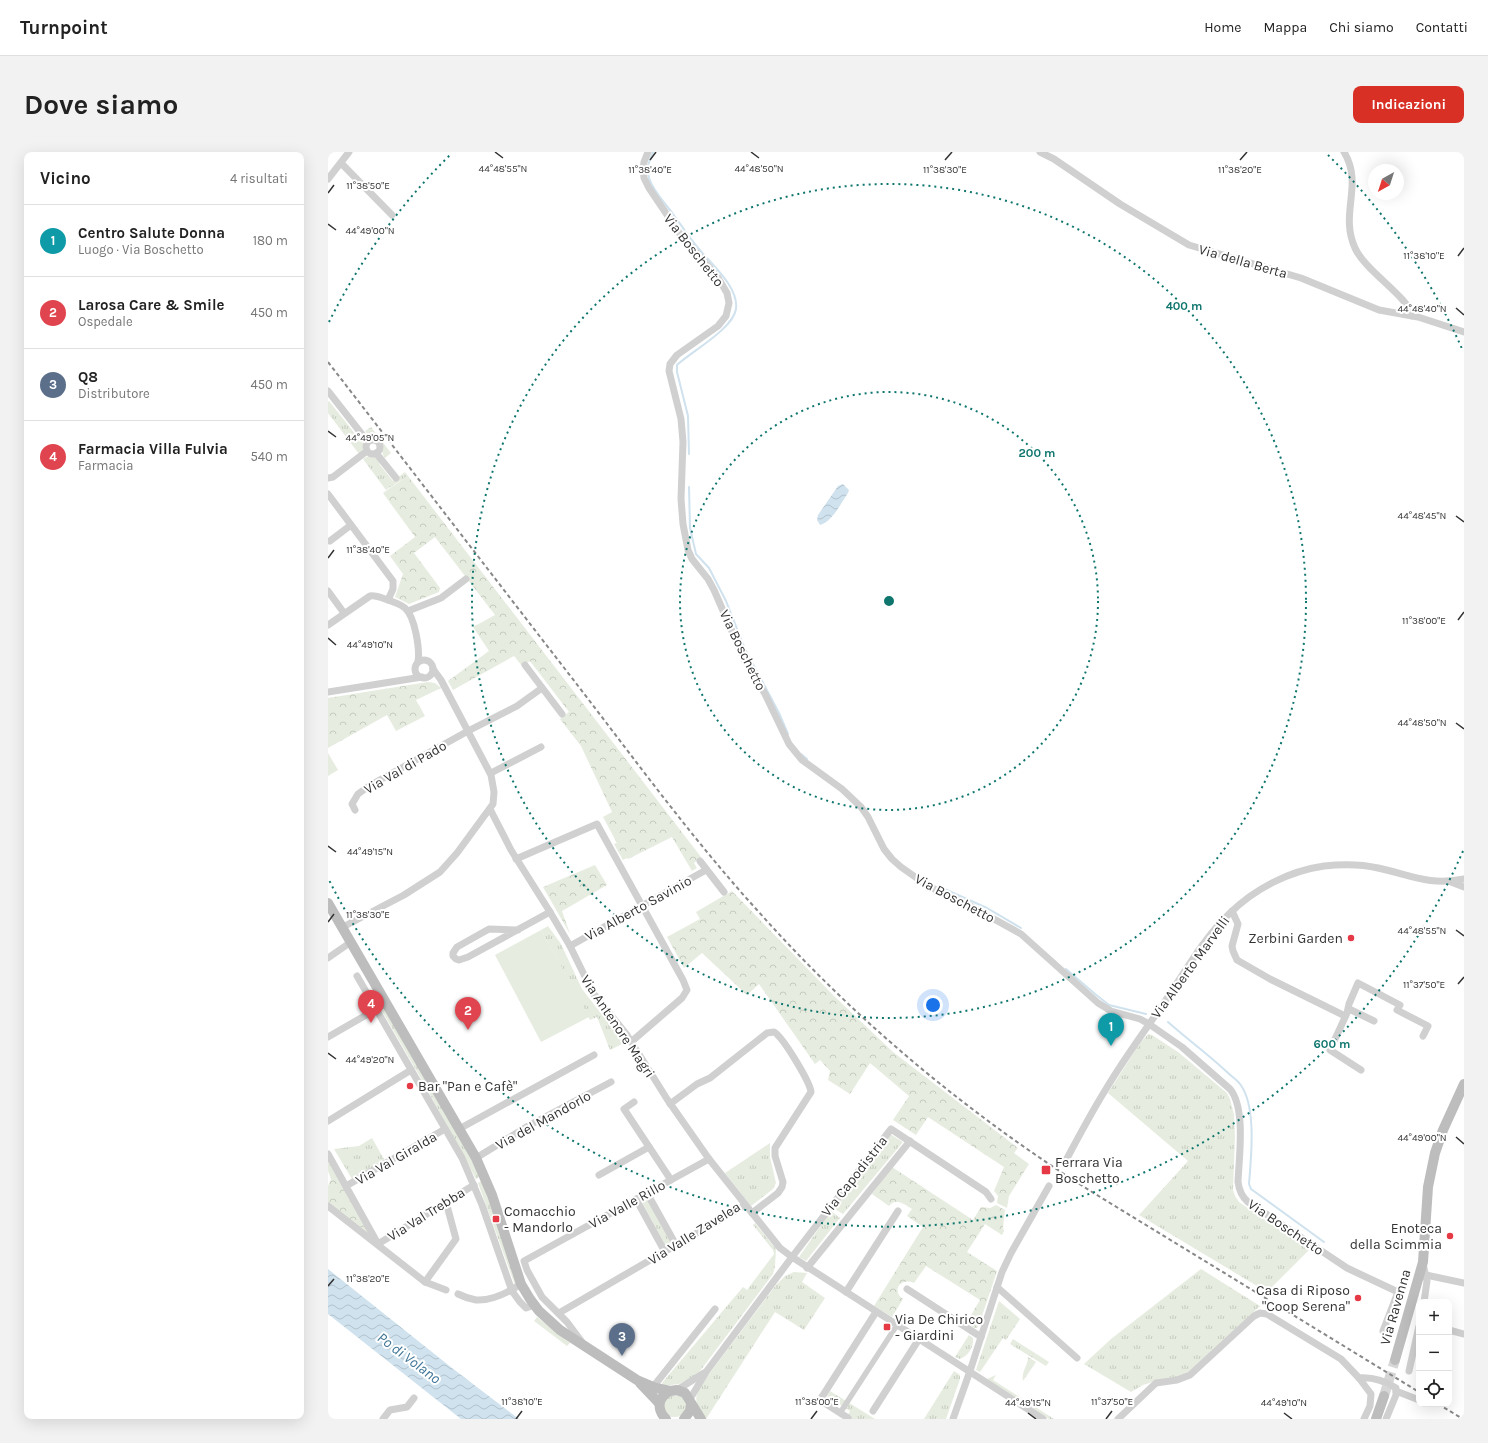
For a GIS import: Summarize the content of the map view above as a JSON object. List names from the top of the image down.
{
  "streets": {
    "main road": ["Via Ravenna"],
    "street": [
      "Via Boschetto",
      "Via della Berta",
      "Via Val di Pado",
      "Via Alberto Savinio",
      "Via Alberto Marvelli",
      "Via Antenore Magri",
      "Via del Mandorlo",
      "Via Val Giralda",
      "Via Capodistria",
      "Via Valle Rillo",
      "Via Val Trebba",
      "Via Valle Zavelea"
    ]
  },
  "crossings": [
    ["Via Boschetto", "Via Alberto Marvelli"],
    ["Via Alberto Savinio", "Via Antenore Magri"],
    ["Via Antenore Magri", "Via Valle Zavelea"],
    ["Via Valle Rillo", "Via Valle Zavelea"]
  ],
  "water": ["Po di Volano"],
  "places": {
    "other": [
      "Zerbini Garden",
      "Bar \"Pan e Cafè\"",
      "Enoteca della Scimmia",
      "Casa di Riposo \"Coop Serena\""
    ],
    "transit": ["Ferrara Via Boschetto", "Comacchio - Mandorlo", "Via De Chirico - Giardini"]
  },
  "north": "bottom left",
  "page": {
    "header": "Turnpoint",
    "nav": [
      "Home",
      "Mappa",
      "Chi siamo",
      "Contatti"
    ],
    "buttons": "Indicazioni",
    "title": "Dove siamo",
    "heading": ["Vicino", "4 risultati"],
    "list": [
      {
        "mark": "1",
        "name": "Centro Salute Donna",
        "note": "Luogo · Via Boschetto",
        "value": "180 m"
      },
      {
        "mark": "2",
        "name": "Larosa Care & Smile",
        "note": "Ospedale",
        "value": "450 m"
      },
      {
        "mark": "3",
        "name": "Q8",
        "note": "Distributore",
        "value": "450 m"
      },
      {
        "mark": "4",
        "name": "Farmacia Villa Fulvia",
        "note": "Farmacia",
        "value": "540 m"
      }
    ],
    "pins": [
      "4",
      "2",
      "1",
      "3"
    ],
    "map_buttons": ["+", "−"]
  },
  "coordinates": [
    "44°48'55\"N",
    "44°48'50\"N",
    "11°38'40\"E",
    "11°38'30\"E",
    "11°38'20\"E",
    "11°38'50\"E",
    "44°49'00\"N",
    "11°38'10\"E",
    "44°48'40\"N",
    "44°49'05\"N",
    "44°48'45\"N",
    "11°38'00\"E",
    "44°49'10\"N",
    "44°49'15\"N",
    "11°37'50\"E",
    "44°49'20\"N"
  ],
  "rings": ["400 m", "200 m", "600 m"]
}
